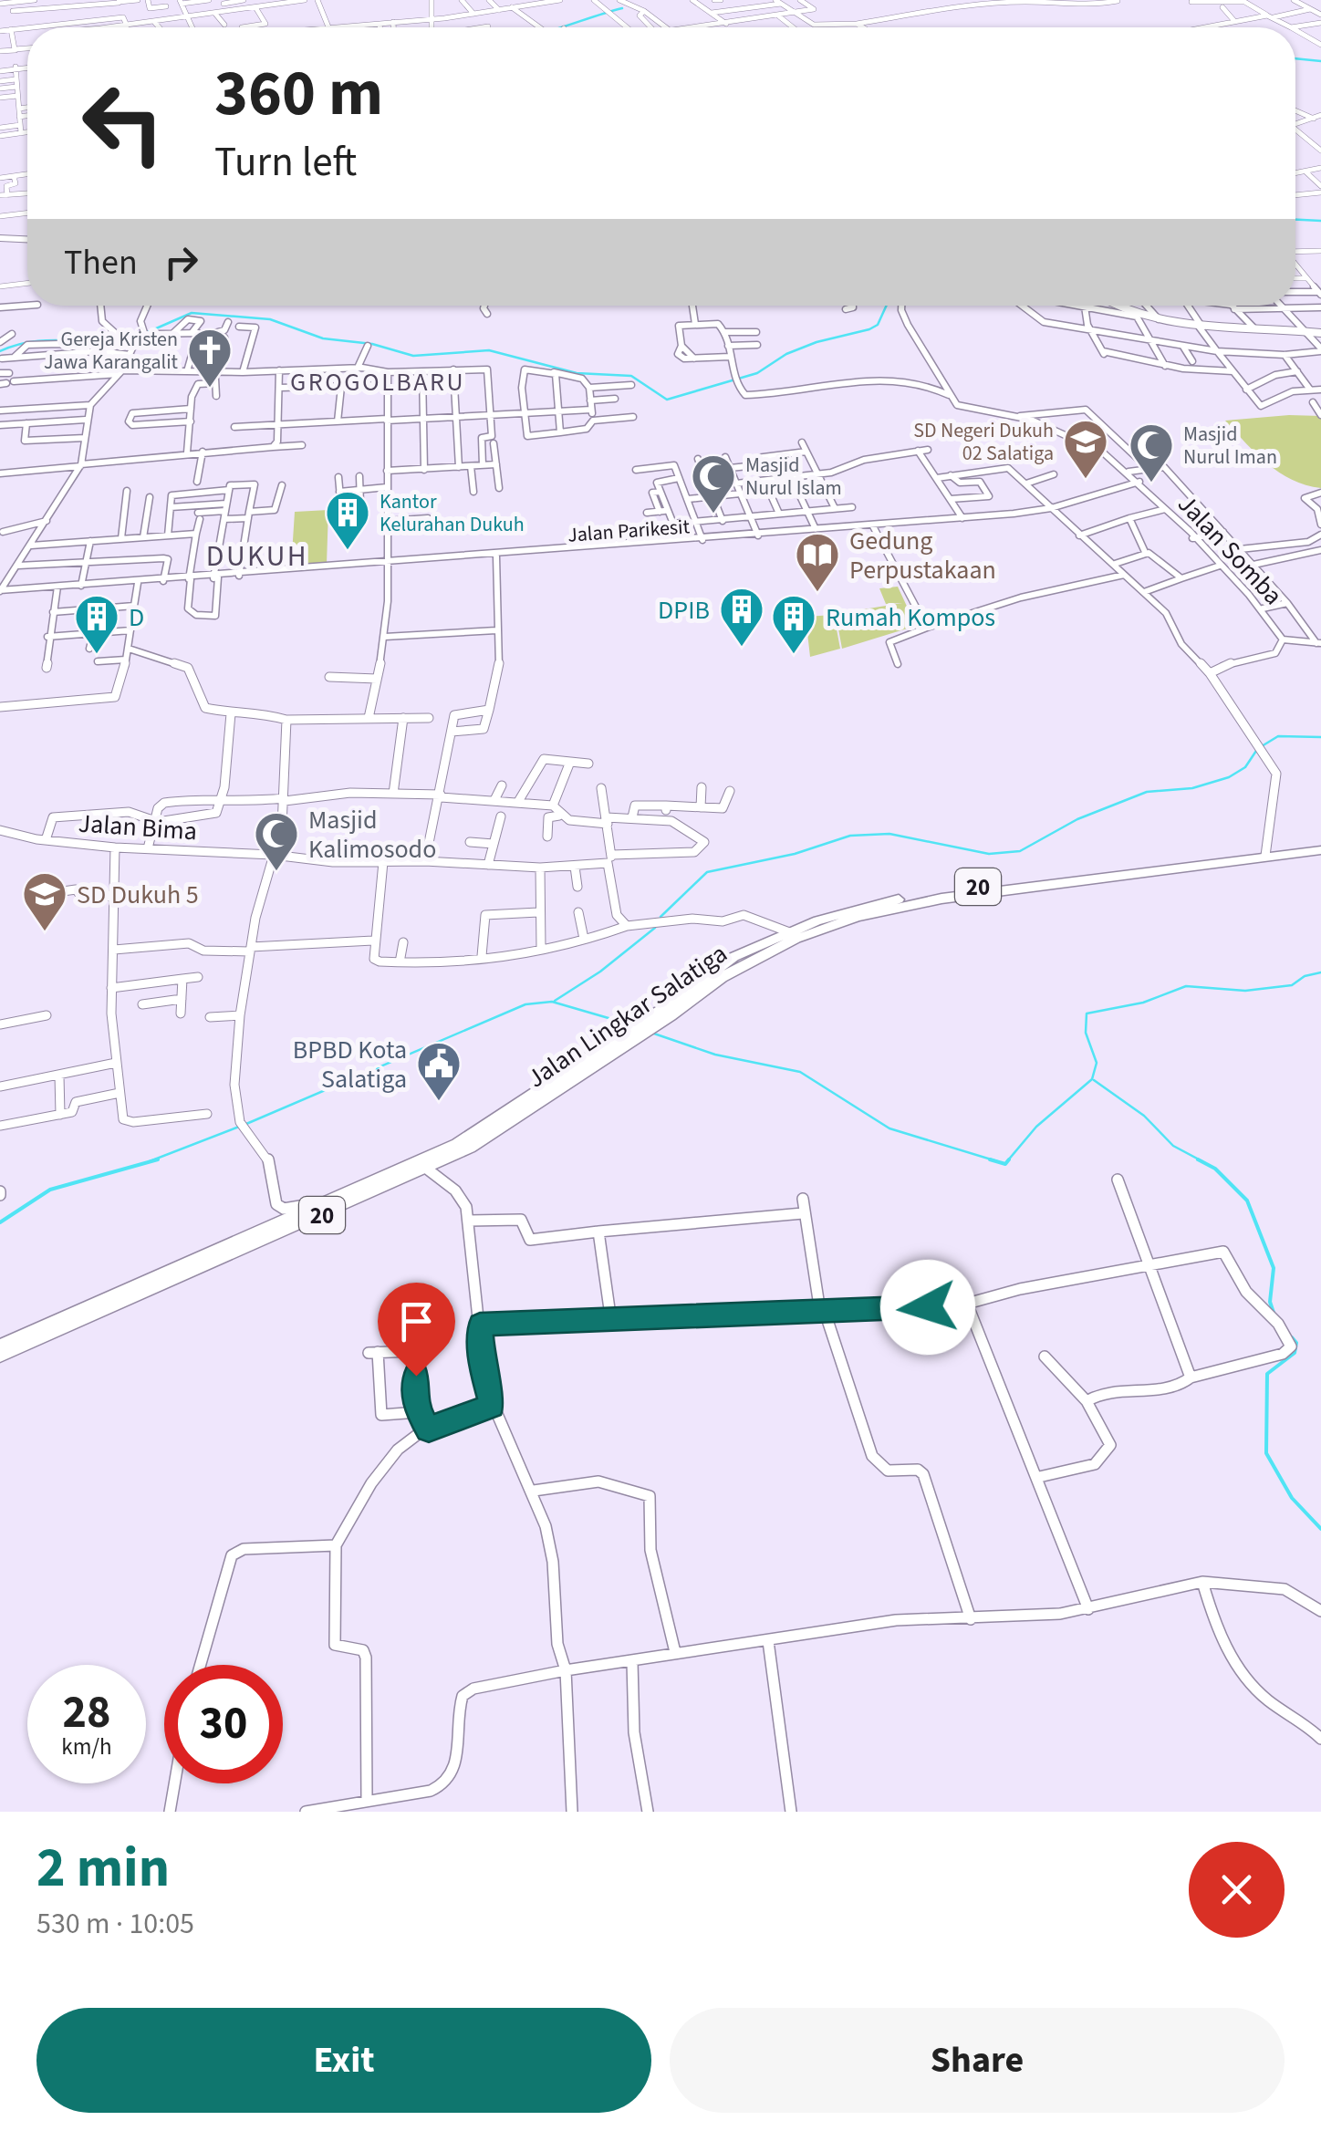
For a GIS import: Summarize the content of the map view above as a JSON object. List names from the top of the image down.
{
  "streets": {
    "highway": ["20", "Jalan Lingkar Salatiga"],
    "street": ["Jalan Parikesit", "Jalan Somba", "Jalan Bima"]
  },
  "crossings": [
    ["Jalan Parikesit", "Jalan Somba"]
  ],
  "districts": ["GROGOLBARU", "DUKUH"],
  "places": {
    "church": ["Gereja Kristen Jawa Karangalit"],
    "school or university": ["SD Negeri Dukuh 02 Salatiga", "SD Dukuh 5"],
    "mosque": ["Masjid Nurul Iman", "Masjid Nurul Islam", "Masjid Kalimosodo"],
    "building": [
      "Kantor Kelurahan Dukuh",
      "DPIB",
      "D",
      "Rumah Kompos"
    ],
    "library": ["Gedung Perpustakaan"],
    "public building": ["BPBD Kota Salatiga"]
  },
  "page": {
    "turn": ["360 m", "Turn left"],
    "then": "Then",
    "speed": "28 km/h",
    "limit": "30",
    "heading": ["2 min", "530 m · 10:05"],
    "buttons": ["Exit", "Share"]
  }
}
